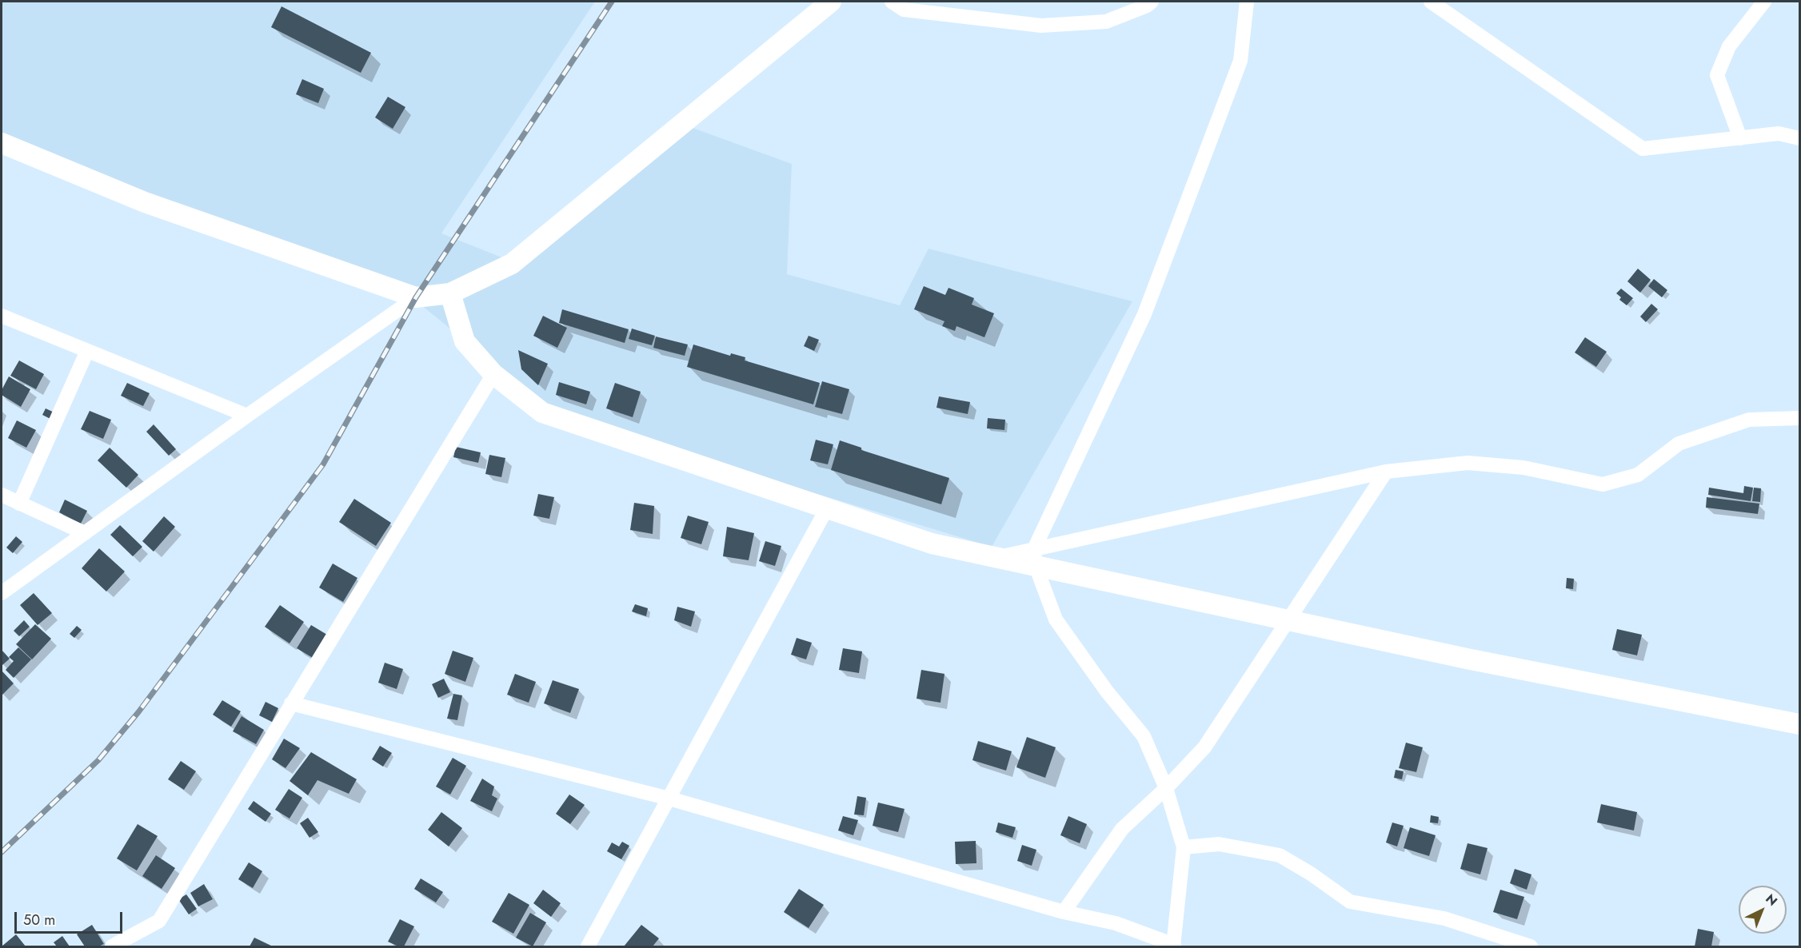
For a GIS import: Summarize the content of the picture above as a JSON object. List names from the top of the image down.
{
  "scale_bar": "50 m",
  "north": "top right"
}
